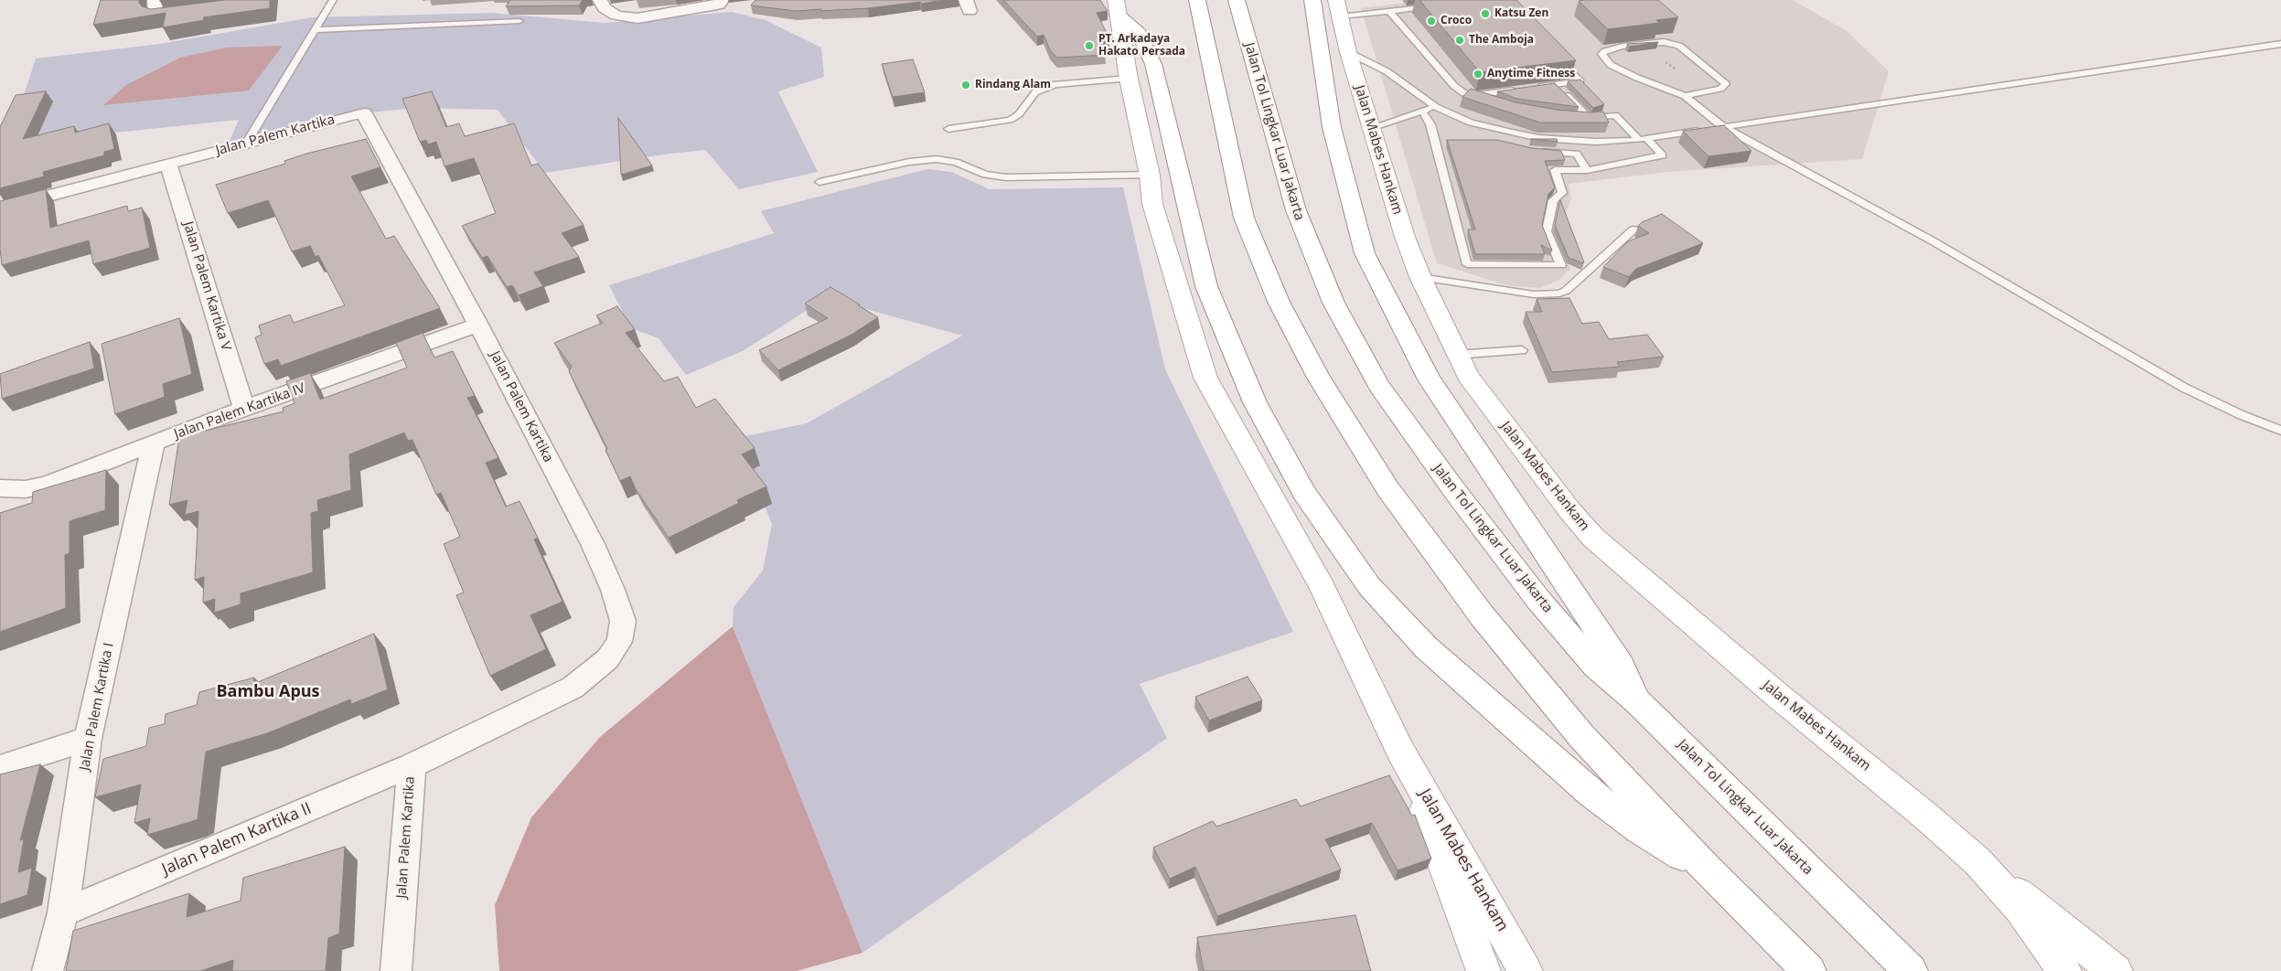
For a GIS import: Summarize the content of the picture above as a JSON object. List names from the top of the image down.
{
  "streets": {
    "main road": ["Jalan Tol Lingkar Luar Jakarta", "Jalan Mabes Hankam"],
    "street": [
      "Jalan Palem Kartika",
      "Jalan Palem Kartika V",
      "Jalan Palem Kartika IV",
      "Jalan Palem Kartika I",
      "Jalan Palem Kartika II"
    ]
  },
  "crossings": [
    ["Jalan Palem Kartika", "Jalan Palem Kartika V"],
    ["Jalan Palem Kartika", "Jalan Palem Kartika IV"],
    ["Jalan Palem Kartika", "Jalan Palem Kartika II"],
    ["Jalan Palem Kartika V", "Jalan Palem Kartika IV"],
    ["Jalan Palem Kartika IV", "Jalan Palem Kartika I"],
    ["Jalan Palem Kartika I", "Jalan Palem Kartika II"]
  ],
  "districts": ["Bambu Apus"],
  "places": [
    "Katsu Zen",
    "Croco",
    "The Amboja",
    "PT. Arkadaya Hakato Persada",
    "Anytime Fitness",
    "Rindang Alam"
  ]
}
